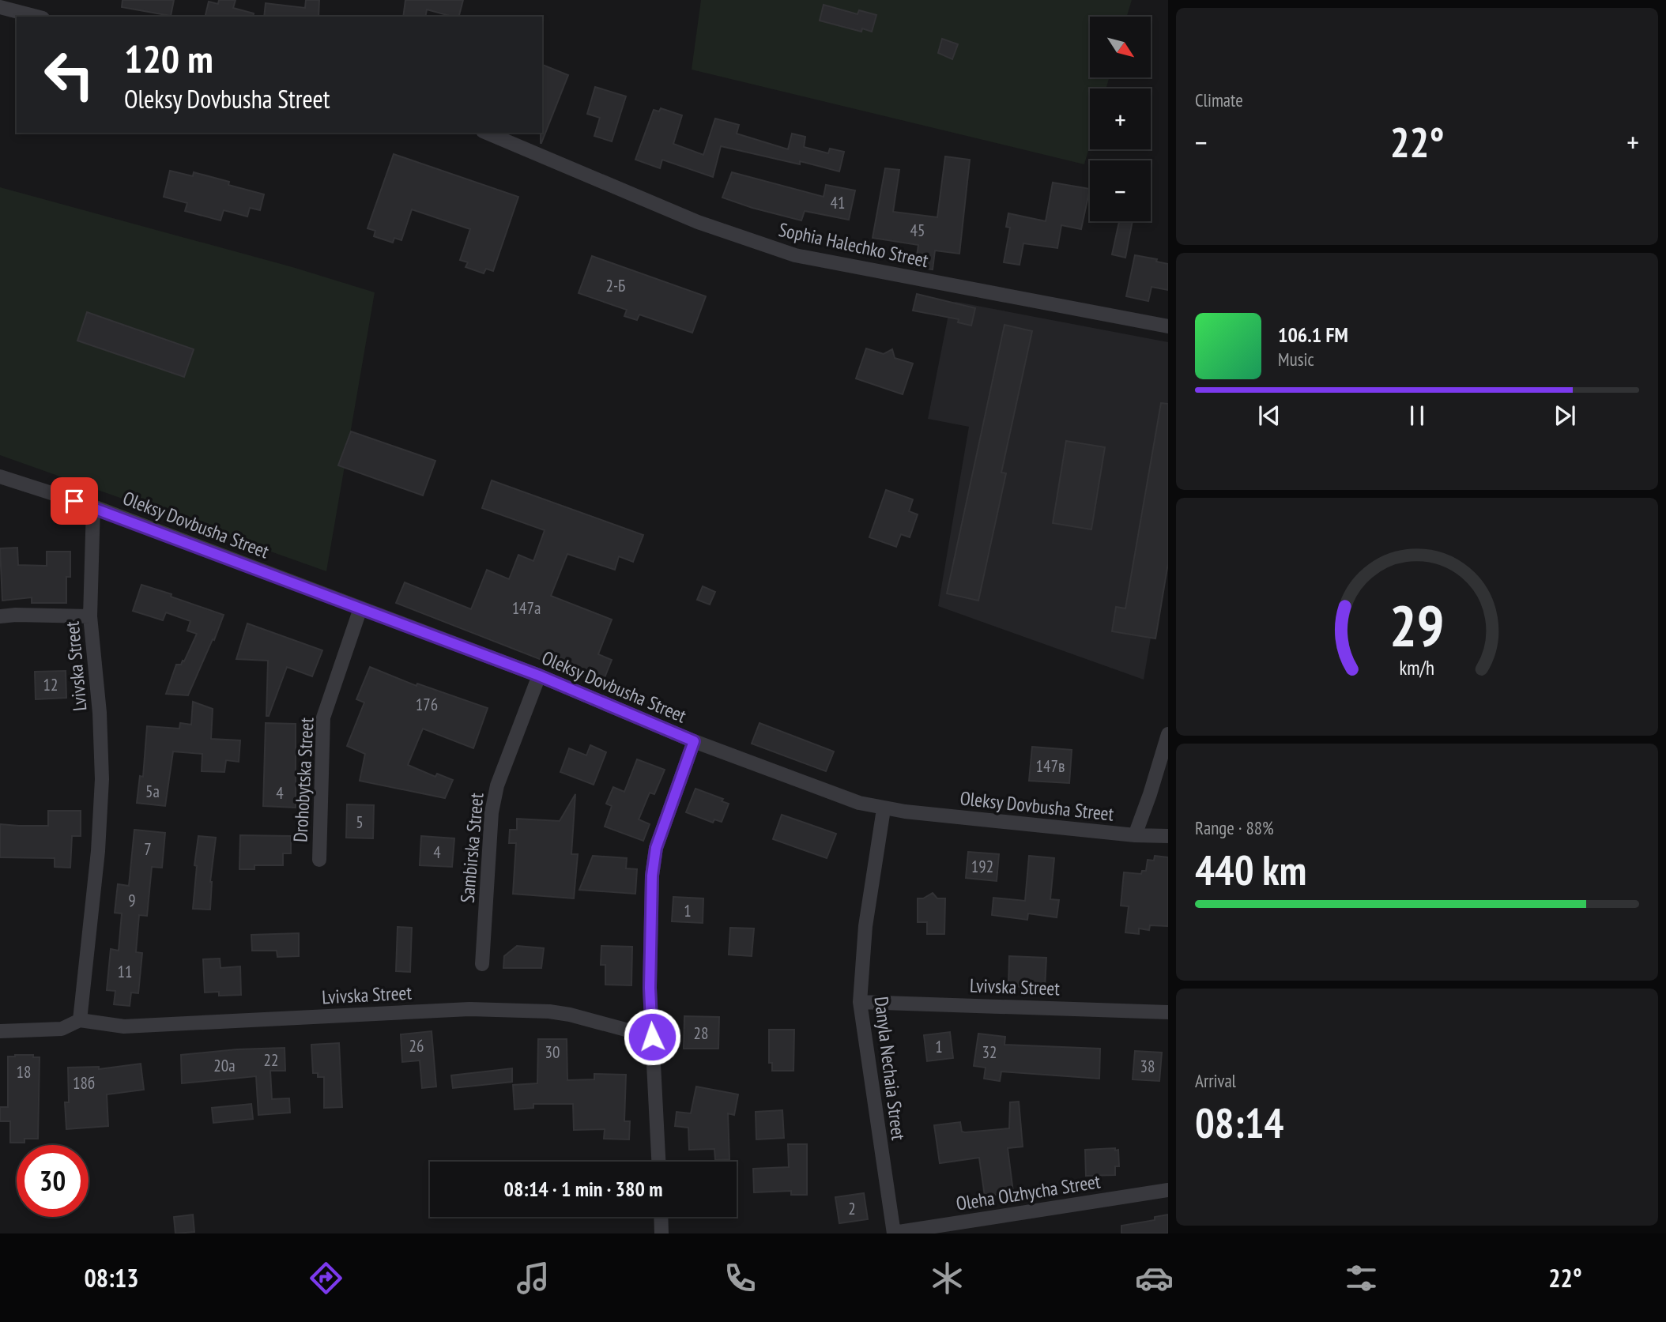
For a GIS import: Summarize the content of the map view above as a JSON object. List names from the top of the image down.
{
  "streets": {
    "street": [
      "Sophia Halechko Street",
      "Oleksy Dovbusha Street",
      "Lvivska Street",
      "Drohobytska Street",
      "Sambirska Street",
      "Danyla Nechaia Street",
      "Oleha Olzhycha Street"
    ]
  },
  "crossings": [
    ["Oleksy Dovbusha Street", "Lvivska Street"],
    ["Oleksy Dovbusha Street", "Drohobytska Street"],
    ["Oleksy Dovbusha Street", "Sambirska Street"],
    ["Oleksy Dovbusha Street", "Danyla Nechaia Street"],
    ["Lvivska Street", "Danyla Nechaia Street"],
    ["Danyla Nechaia Street", "Oleha Olzhycha Street"]
  ],
  "house_numbers": [
    "41",
    "45",
    "2-Б",
    "147а",
    "12",
    "176",
    "147в",
    "5а",
    "4",
    "5",
    "7",
    "4",
    "192",
    "9",
    "1",
    "11",
    "28",
    "26",
    "1",
    "30",
    "32",
    "22",
    "20а",
    "38",
    "18",
    "18б",
    "2"
  ],
  "north": "bottom right",
  "page": {
    "tile": [
      "Climate",
      ["Range · 88%", "440 km"],
      ["Arrival", "08:14"]
    ],
    "map_buttons": ["+", "−"],
    "turn": ["120 m", "Oleksy Dovbusha Street"],
    "heat": ["−", "22°", "+"],
    "song": ["106.1 FM", "Music"],
    "limit": "30",
    "trip": "08:14 · 1 min · 380 m",
    "tabs": ["08:13", "22°"],
    "gauge": ["29", "km/h"]
  }
}
